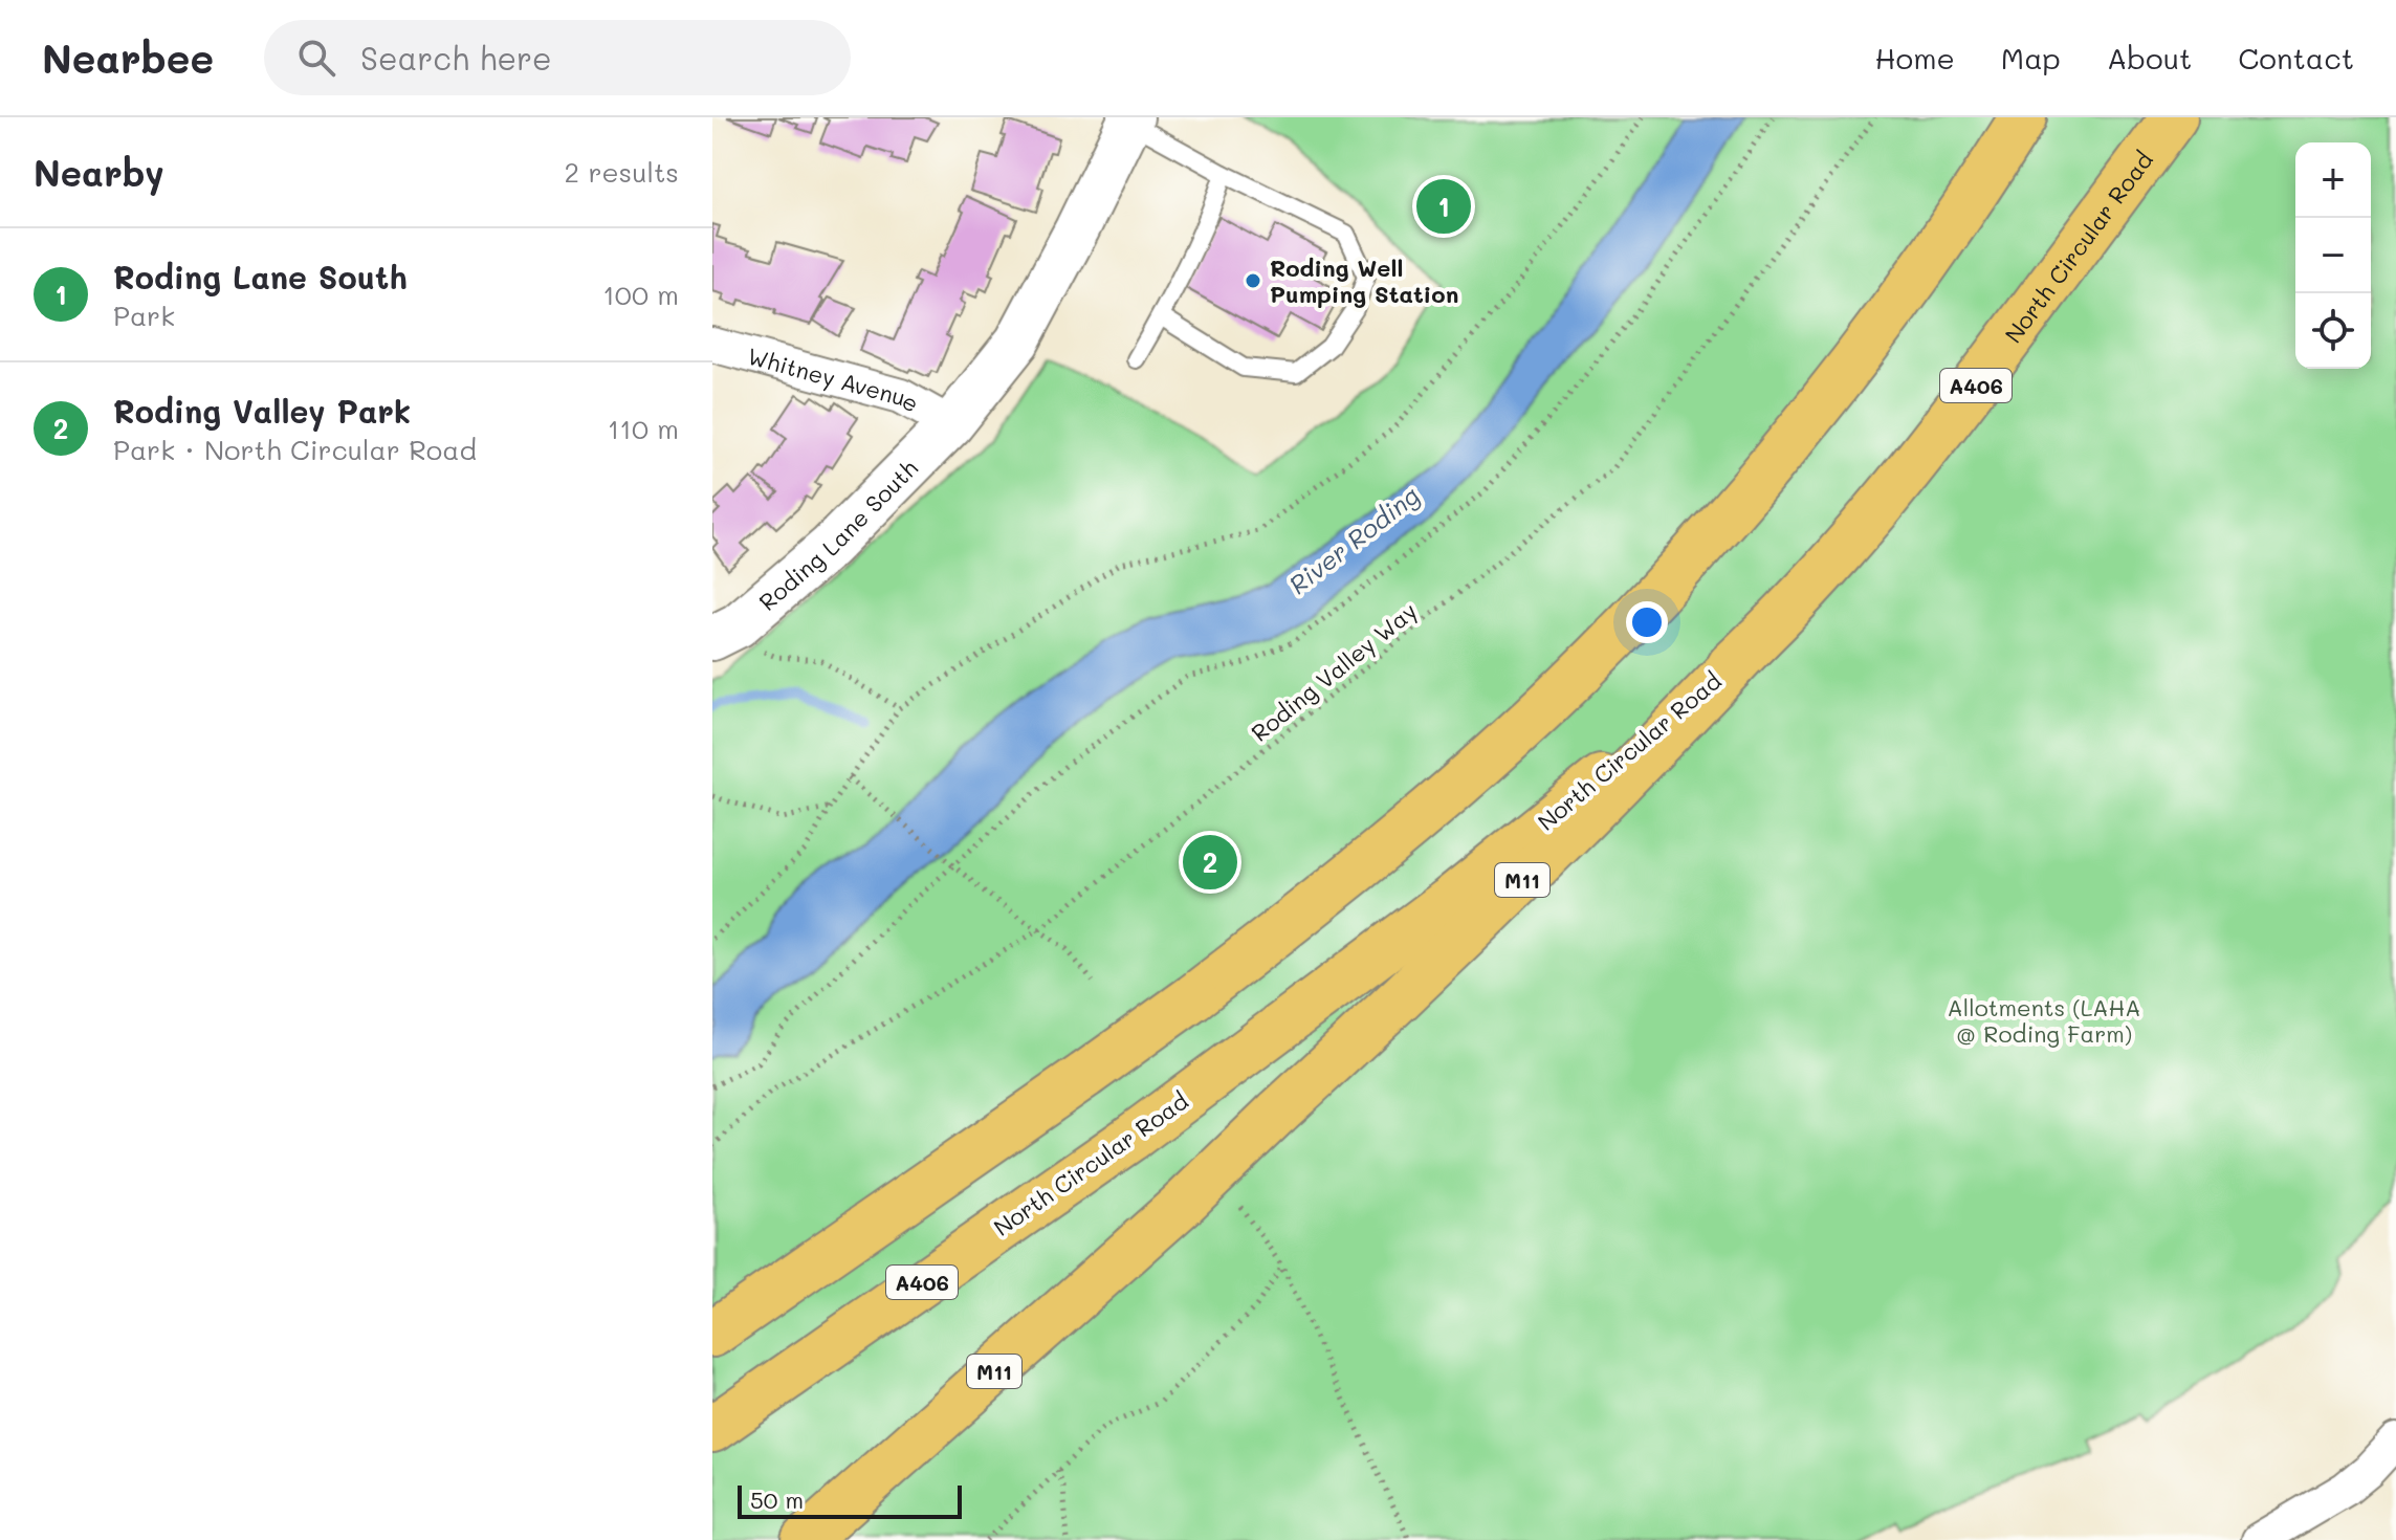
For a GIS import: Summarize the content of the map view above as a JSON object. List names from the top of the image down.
{
  "streets": {
    "highway": ["North Circular Road", "A406", "M11"],
    "street": ["Whitney Avenue", "Roding Lane South"],
    "path": ["Roding Valley Way"]
  },
  "crossings": [
    ["North Circular Road", "M11"],
    ["Whitney Avenue", "Roding Lane South"]
  ],
  "water": ["River Roding"],
  "parks": ["Allotments (LAHA @ Roding Farm)"],
  "places": ["Roding Well Pumping Station"],
  "scale_bar": "50 m",
  "page": {
    "header": "Nearbee",
    "search": "Search here",
    "nav": [
      "Home",
      "Map",
      "About",
      "Contact"
    ],
    "heading": ["Nearby", "2 results"],
    "map_buttons": ["+", "−"],
    "pins": ["1", "2"],
    "list": [
      {
        "mark": "1",
        "name": "Roding Lane South",
        "note": "Park",
        "value": "100 m"
      },
      {
        "mark": "2",
        "name": "Roding Valley Park",
        "note": "Park · North Circular Road",
        "value": "110 m"
      }
    ],
    "scale": "50 m"
  }
}
